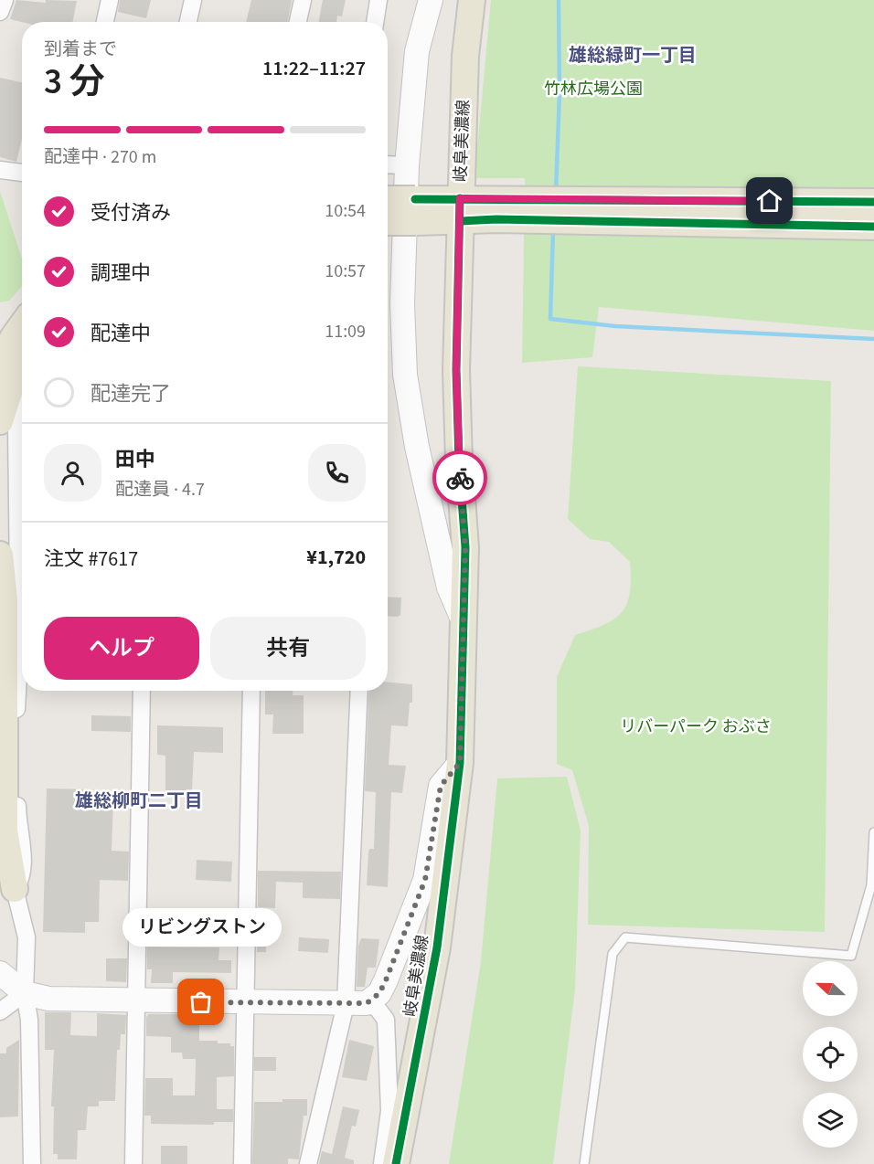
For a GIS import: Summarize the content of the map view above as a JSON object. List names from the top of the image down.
{
  "streets": {
    "main road": ["岐阜美濃線"]
  },
  "districts": ["雄総緑町一丁目", "雄総柳町二丁目"],
  "parks": ["竹林広場公園", "リバーパーク おぶさ"],
  "places": ["リビングストン"],
  "north": "left",
  "page": {
    "heading": ["3 分", "到着まで", "11:22–11:27"],
    "panel": [
      "田中",
      "配達員 · 4.7",
      "注文 #7617",
      "¥1,720"
    ],
    "bar": "配達中 · 270 m",
    "list": [
      ["受付済み", "10:54"],
      ["調理中", "10:57"],
      ["配達中", "11:09"],
      "配達完了"
    ],
    "buttons": ["ヘルプ", "共有"],
    "bubble": "リビングストン"
  }
}
